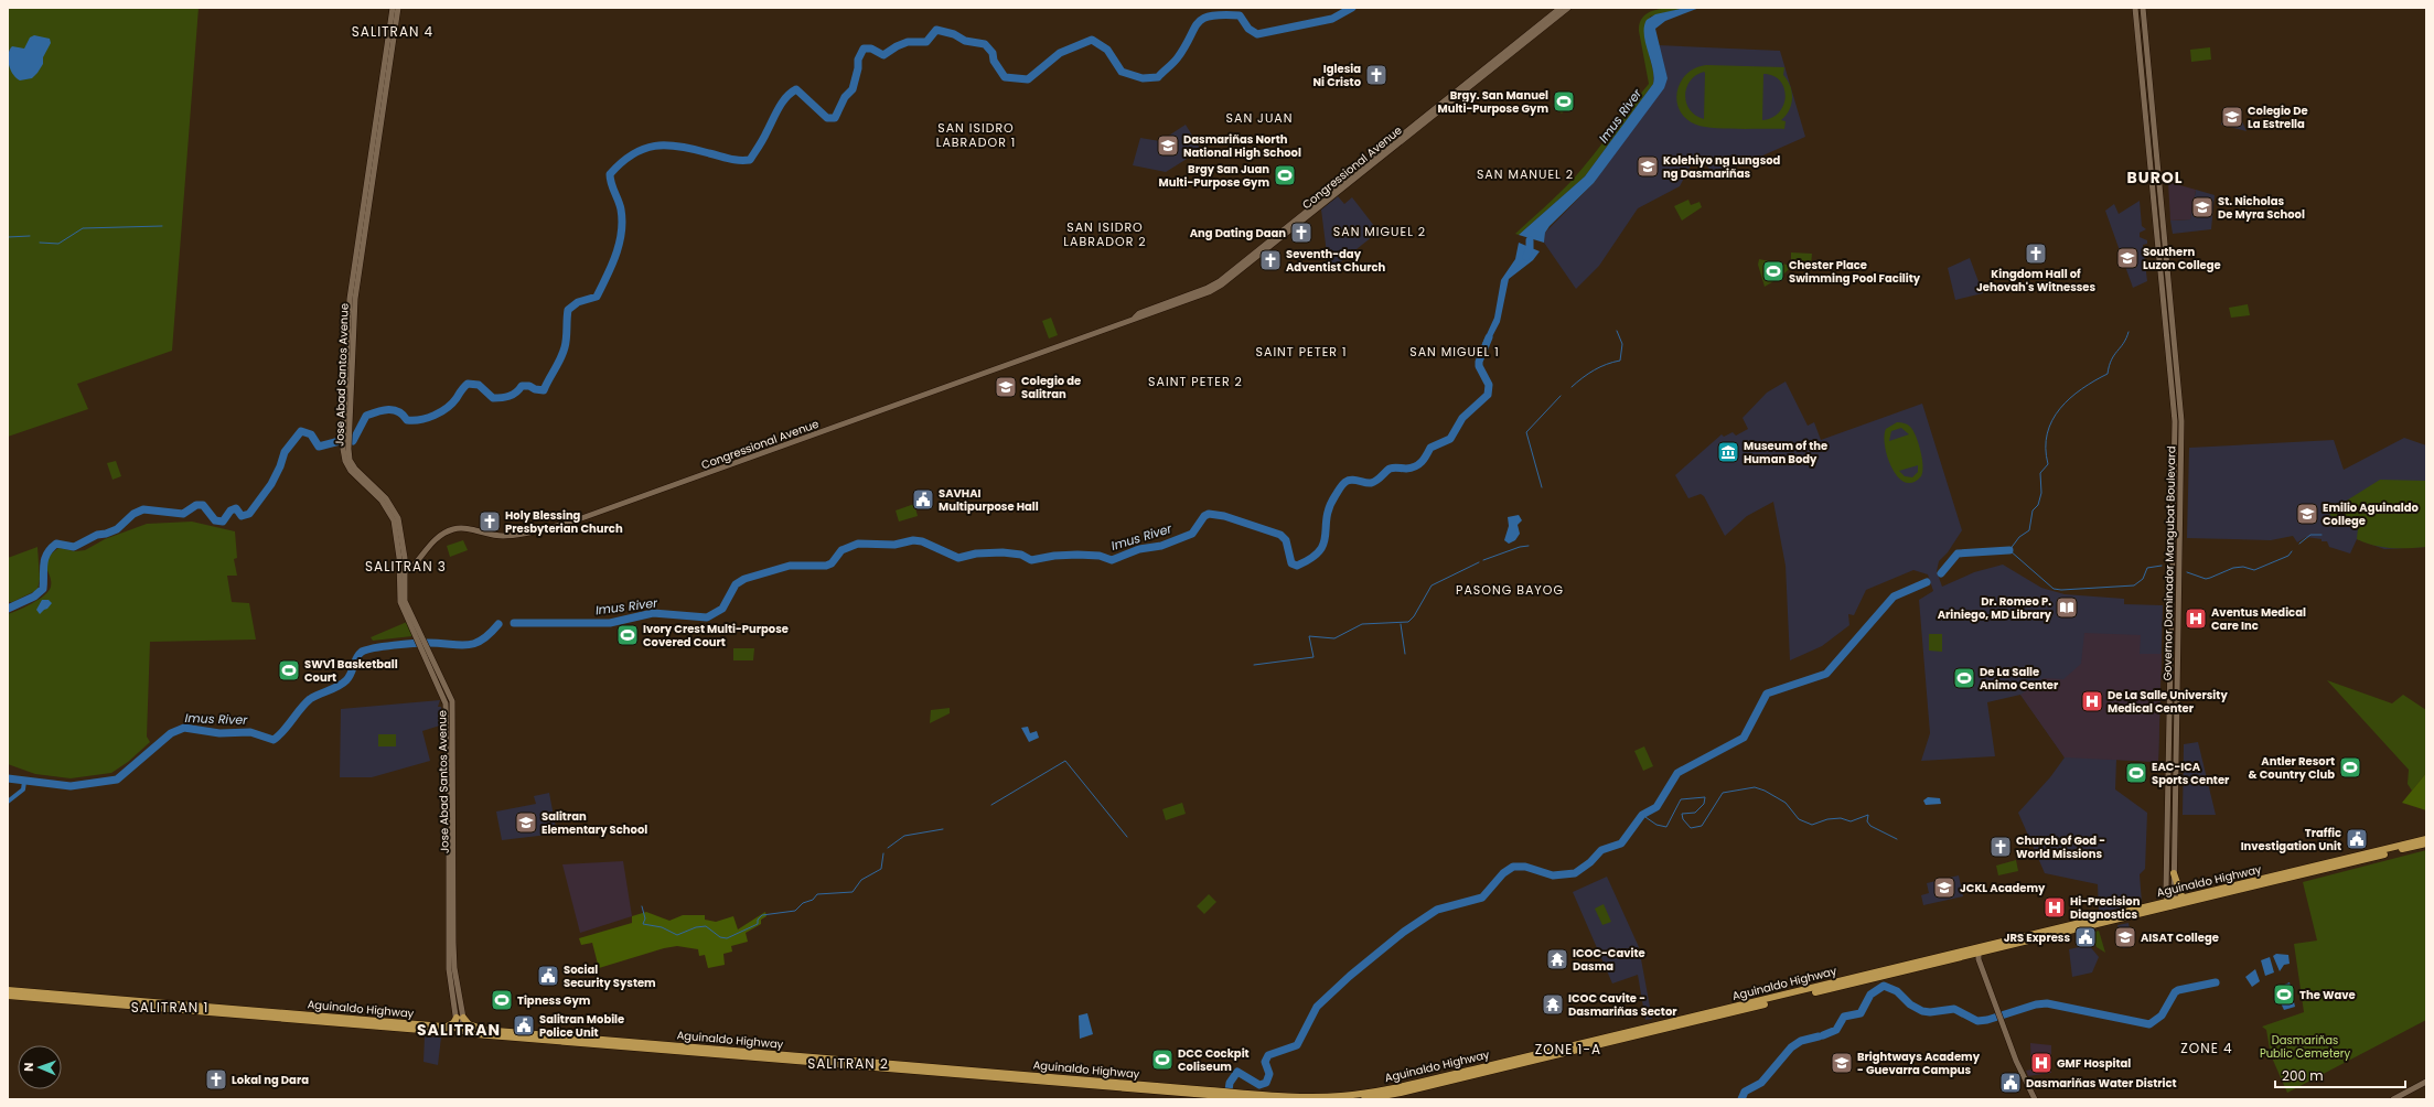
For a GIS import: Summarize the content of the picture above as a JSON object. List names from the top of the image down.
{
  "streets": {
    "highway": ["Aguinaldo Highway"],
    "main road": ["Congressional Avenue", "Jose Abad Santos Avenue", "Governor Dominador Mangubat Boulevard"]
  },
  "crossings": [
    ["Congressional Avenue", "Jose Abad Santos Avenue"],
    ["Jose Abad Santos Avenue", "Aguinaldo Highway"],
    ["Governor Dominador Mangubat Boulevard", "Aguinaldo Highway"]
  ],
  "districts": [
    "SALITRAN 4",
    "SAN JUAN",
    "SAN ISIDRO LABRADOR 1",
    "SAN MANUEL 2",
    "BUROL",
    "SAN ISIDRO LABRADOR 2",
    "SAN MIGUEL 2",
    "SAINT PETER 1",
    "SAN MIGUEL 1",
    "SAINT PETER 2",
    "SALITRAN 3",
    "PASONG BAYOG",
    "SALITRAN 1",
    "SALITRAN",
    "ZONE 4",
    "ZONE 1-A",
    "SALITRAN 2"
  ],
  "water": ["Imus River"],
  "parks": ["Dasmariñas Public Cemetery"],
  "places": {
    "church": [
      "Iglesia Ni Cristo",
      "Ang Dating Daan",
      "Kingdom Hall of Jehovah's Witnesses",
      "Seventh-day Adventist Church",
      "Holy Blessing Presbyterian Church",
      "Church of God - World Missions",
      "Lokal ng Dara"
    ],
    "sports": [
      "Brgy. San Manuel Multi-Purpose Gym",
      "Brgy San Juan Multi-Purpose Gym",
      "Chester Place Swimming Pool Facility",
      "Ivory Crest Multi-Purpose Covered Court",
      "SWV1 Basketball Court",
      "De La Salle Animo Center",
      "Antler Resort & Country Club",
      "EAC-ICA Sports Center",
      "The Wave",
      "Tipness Gym",
      "DCC Cockpit Coliseum"
    ],
    "school or university": [
      "Colegio De La Estrella",
      "Dasmariñas North National High School",
      "Kolehiyo ng Lungsod ng Dasmariñas",
      "St. Nicholas De Myra School",
      "Southern Luzon College",
      "Colegio de Salitran",
      "Emilio Aguinaldo College",
      "Salitran Elementary School",
      "JCKL Academy",
      "AISAT College",
      "Brightways Academy - Guevarra Campus"
    ],
    "museum": ["Museum of the Human Body"],
    "public building": [
      "SAVHAI Multipurpose Hall",
      "Traffic Investigation Unit",
      "JRS Express",
      "Social Security System",
      "Salitran Mobile Police Unit",
      "Dasmariñas Water District"
    ],
    "library": ["Dr. Romeo P. Ariniego, MD Library"],
    "hospital": [
      "Aventus Medical Care Inc",
      "De La Salle University Medical Center",
      "Hi-Precision Diagnostics",
      "GMF Hospital"
    ],
    "temple": ["ICOC-Cavite Dasma", "ICOC Cavite - Dasmariñas Sector"]
  },
  "scale_bar": "200 m",
  "north": "left"
}
